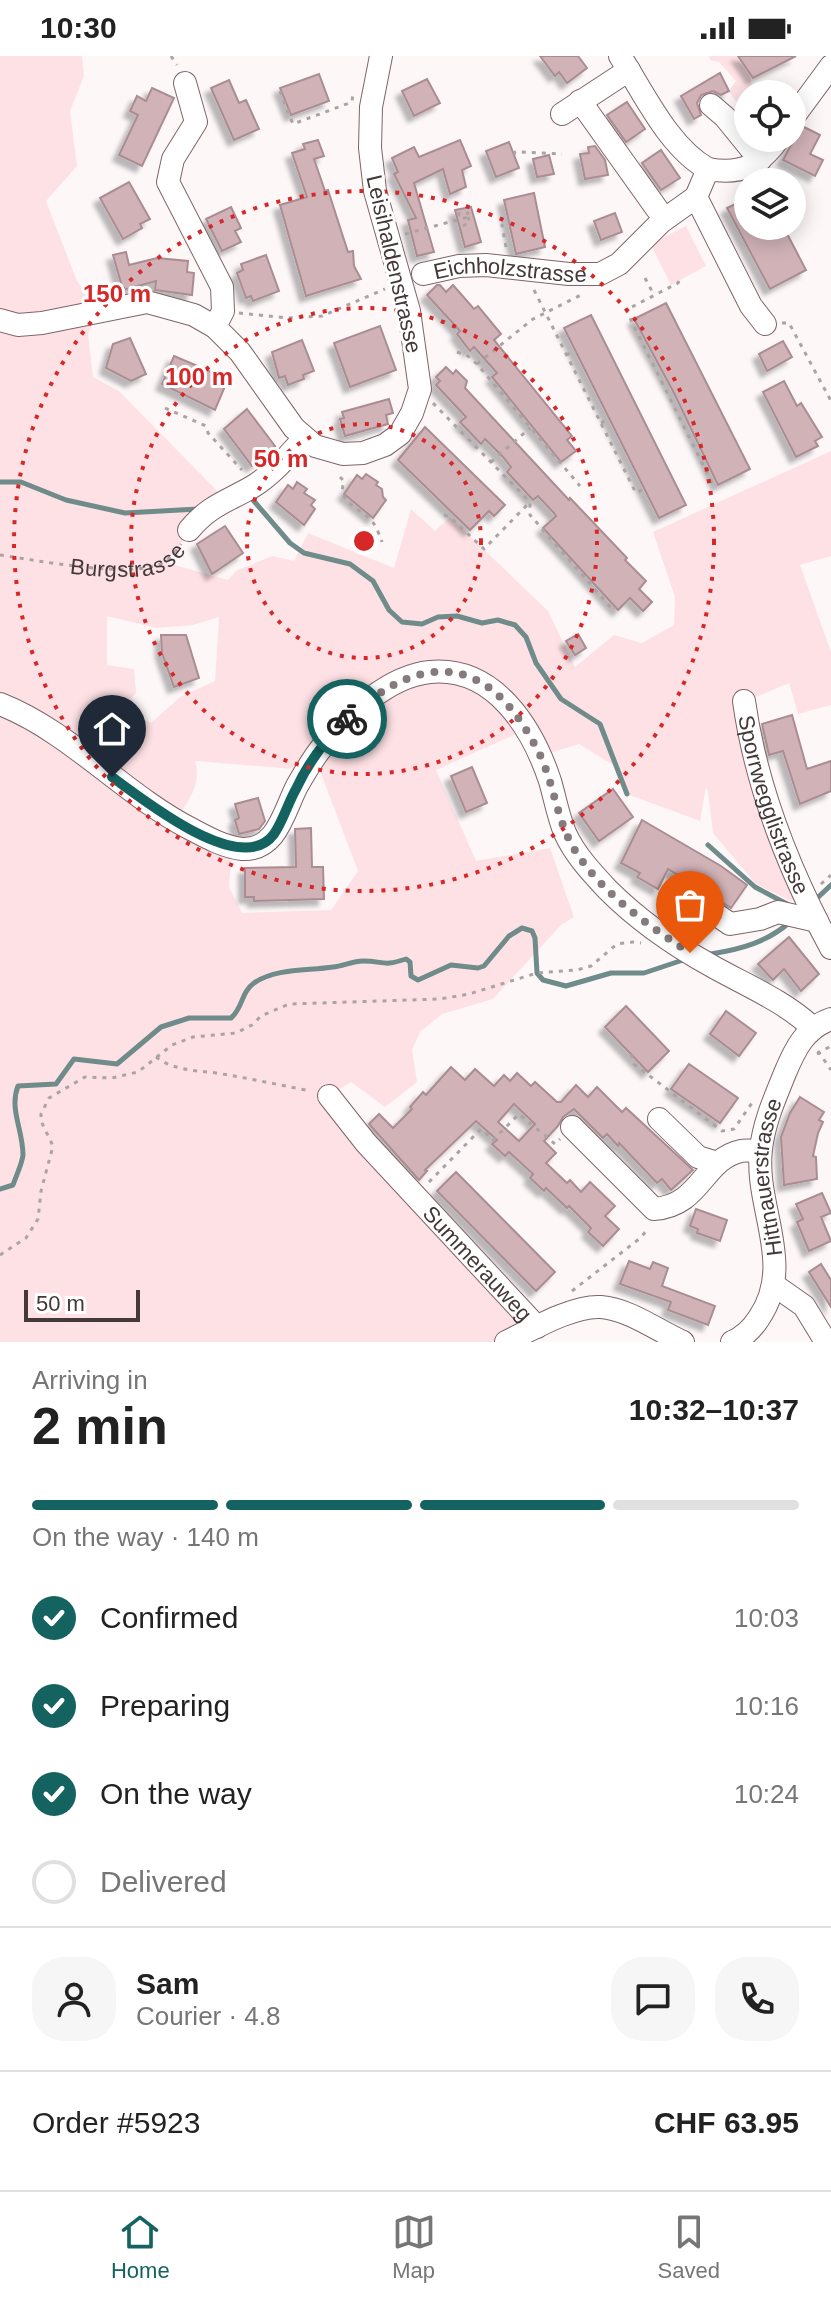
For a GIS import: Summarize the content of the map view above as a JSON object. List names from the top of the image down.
{
  "streets": {
    "street": [
      "Leisihaldenstrasse",
      "Eichholzstrasse",
      "Burgstrasse",
      "Sporrwegglistrasse",
      "Hittnauerstrasse",
      "Summerauweg"
    ]
  },
  "scale_bar": "50 m",
  "page": {
    "status": "10:30",
    "scale": "50 m",
    "heading": ["2 min", "Arriving in", "10:32–10:37"],
    "panel": [
      "Sam",
      "Courier · 4.8",
      "Order #5923",
      "CHF 63.95"
    ],
    "bar": "On the way · 140 m",
    "list": [
      ["Confirmed", "10:03"],
      ["Preparing", "10:16"],
      ["On the way", "10:24"],
      "Delivered"
    ],
    "tabs": ["Home", "Map", "Saved"]
  },
  "rings": ["150 m", "100 m", "50 m"]
}
